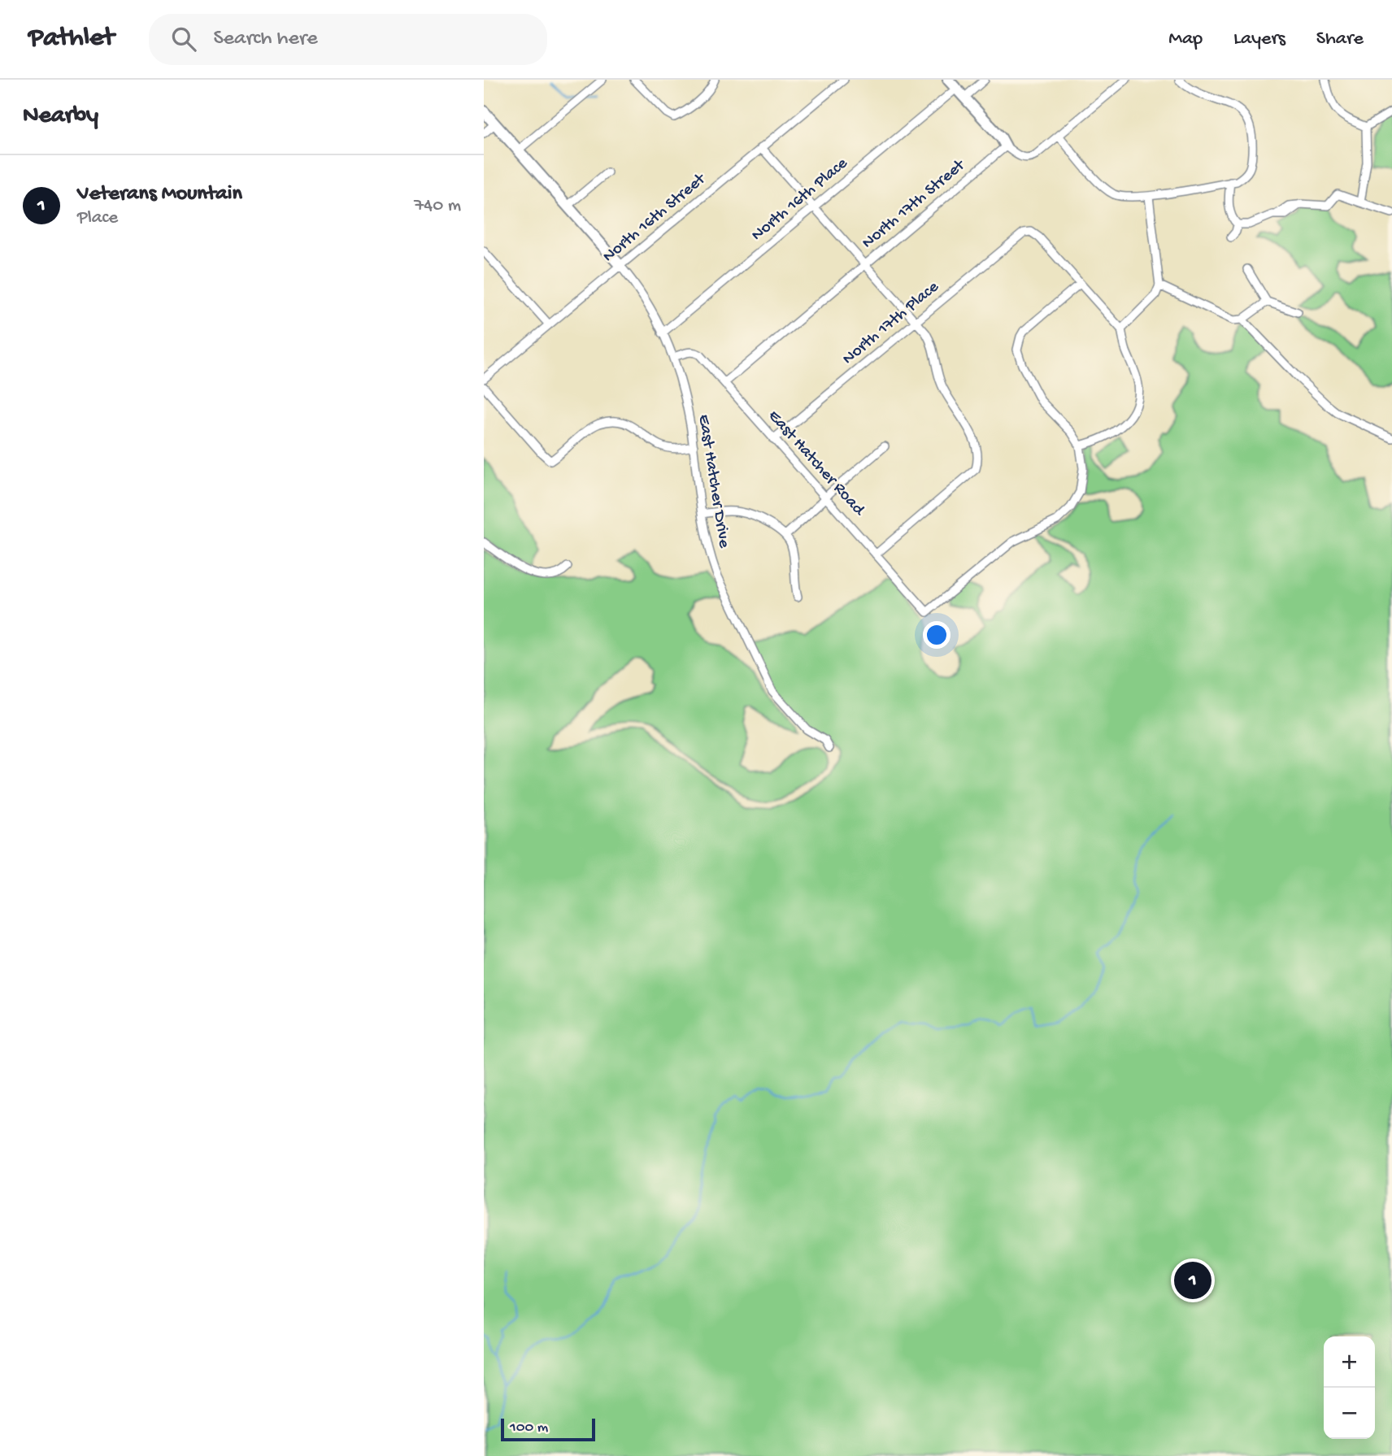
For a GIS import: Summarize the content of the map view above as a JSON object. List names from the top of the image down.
{
  "streets": {
    "street": [
      "North 16th Place",
      "North 17th Street",
      "North 16th Street",
      "North 17th Place",
      "East Hatcher Road",
      "East Hatcher Drive"
    ]
  },
  "crossings": [
    ["North 16th Place", "East Hatcher Drive"],
    ["North 17th Street", "East Hatcher Road"],
    ["North 16th Street", "East Hatcher Drive"],
    ["North 17th Place", "East Hatcher Road"],
    ["East Hatcher Road", "East Hatcher Drive"]
  ],
  "scale_bar": "100 m",
  "page": {
    "header": "Pathlet",
    "search": "Search here",
    "nav": ["Map", "Layers", "Share"],
    "heading": "Nearby",
    "list": [
      {
        "mark": "1",
        "name": "Veterans Mountain",
        "note": "Place",
        "value": "740 m"
      }
    ],
    "pins": "1",
    "map_buttons": ["+", "−"],
    "scale": "100 m"
  }
}
